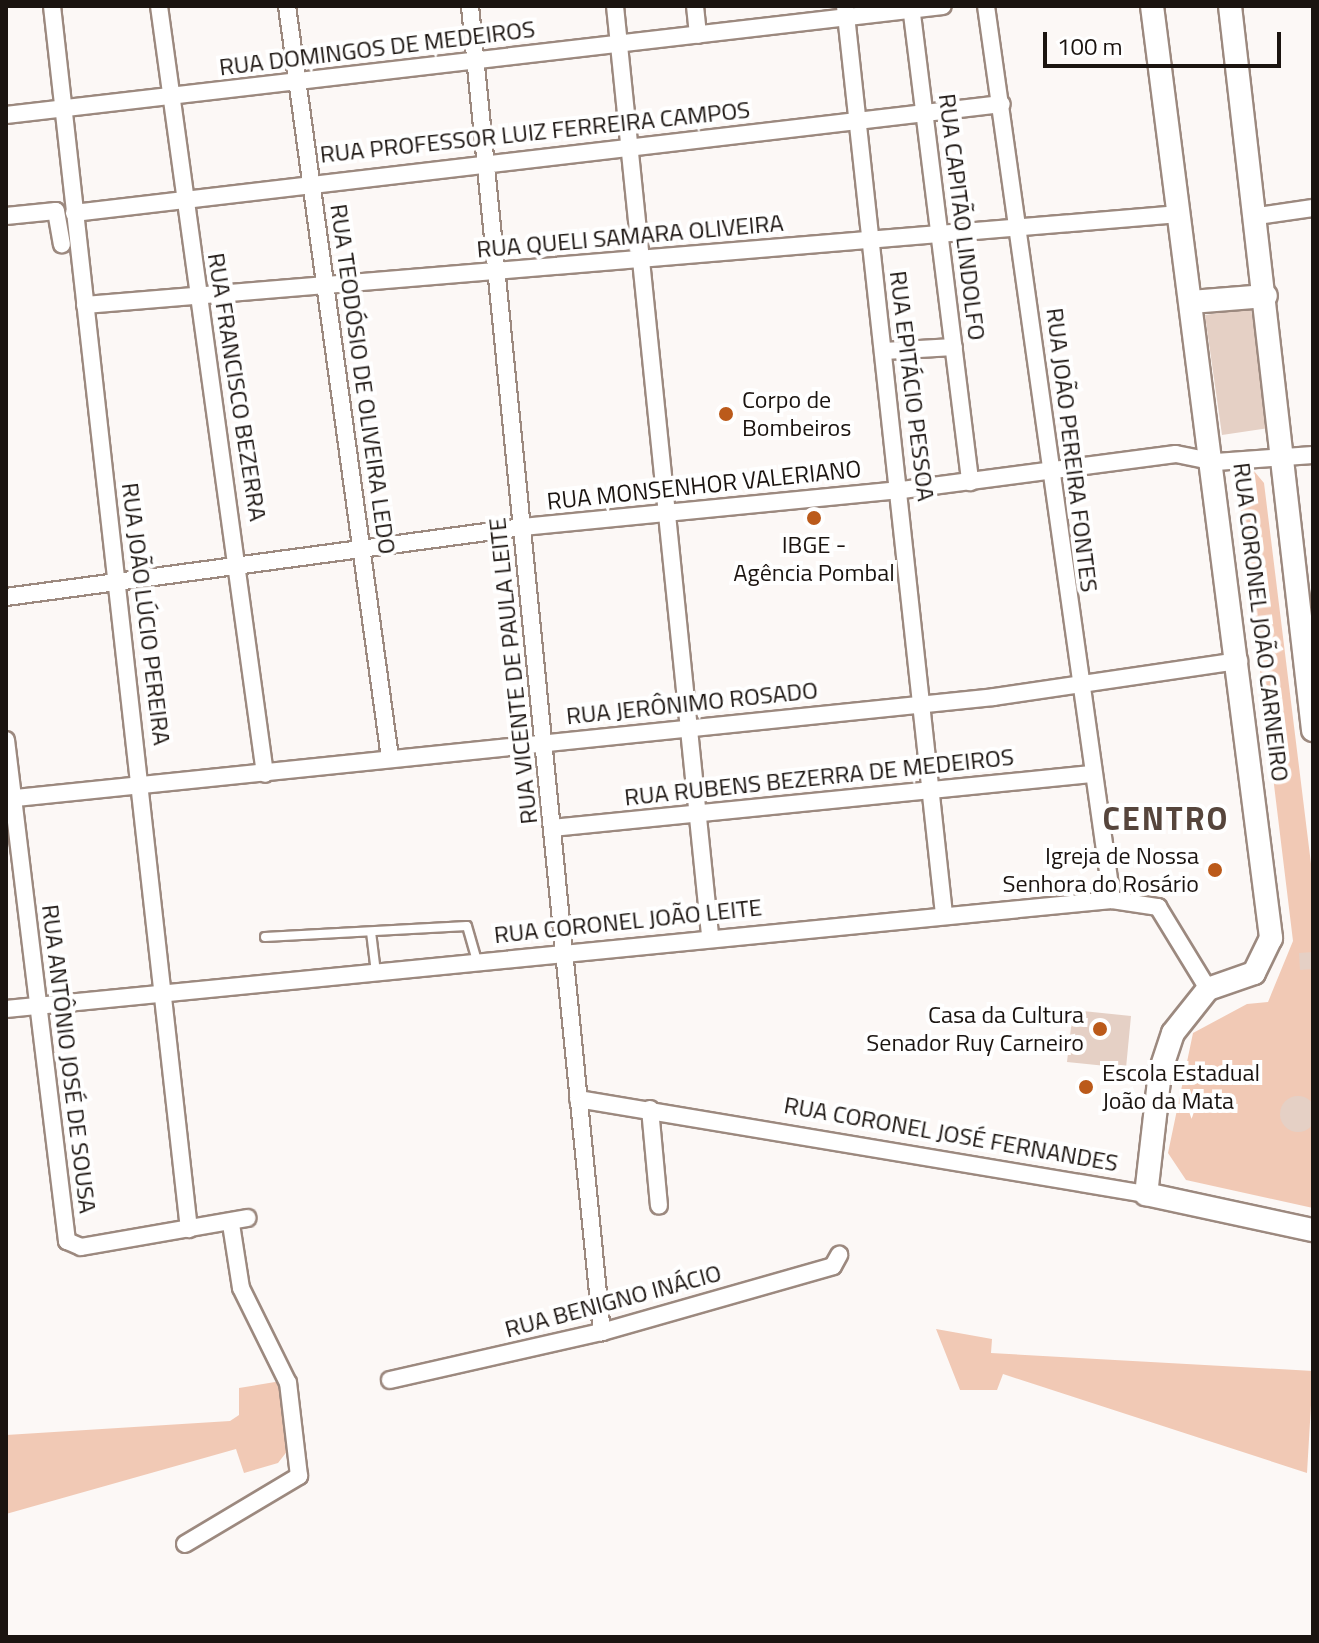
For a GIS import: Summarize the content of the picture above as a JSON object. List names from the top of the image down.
{
  "streets": {
    "main road": ["RUA CORONEL JOÃO CARNEIRO", "RUA CORONEL JOSÉ FERNANDES"],
    "street": [
      "RUA DOMINGOS DE MEDEIROS",
      "RUA PROFESSOR LUIZ FERREIRA CAMPOS",
      "RUA CAPITÃO LINDOLFO",
      "RUA QUELI SAMARA OLIVEIRA",
      "RUA TEODÓSIO DE OLIVEIRA LEDO",
      "RUA EPITÁCIO PESSOA",
      "RUA FRANCISCO BEZERRA",
      "RUA JOÃO PEREIRA FONTES",
      "RUA MONSENHOR VALERIANO",
      "RUA JOÃO LÚCIO PEREIRA",
      "RUA VICENTE DE PAULA LEITE",
      "RUA JERÔNIMO ROSADO",
      "RUA RUBENS BEZERRA DE MEDEIROS",
      "RUA CORONEL JOÃO LEITE",
      "RUA ANTÔNIO JOSÉ DE SOUSA",
      "RUA BENIGNO INÁCIO"
    ]
  },
  "crossings": [
    ["RUA DOMINGOS DE MEDEIROS", "RUA CAPITÃO LINDOLFO"],
    ["RUA DOMINGOS DE MEDEIROS", "RUA TEODÓSIO DE OLIVEIRA LEDO"],
    ["RUA DOMINGOS DE MEDEIROS", "RUA EPITÁCIO PESSOA"],
    ["RUA DOMINGOS DE MEDEIROS", "RUA FRANCISCO BEZERRA"],
    ["RUA DOMINGOS DE MEDEIROS", "RUA JOÃO LÚCIO PEREIRA"],
    ["RUA DOMINGOS DE MEDEIROS", "RUA VICENTE DE PAULA LEITE"],
    ["RUA PROFESSOR LUIZ FERREIRA CAMPOS", "RUA CAPITÃO LINDOLFO"],
    ["RUA PROFESSOR LUIZ FERREIRA CAMPOS", "RUA TEODÓSIO DE OLIVEIRA LEDO"],
    ["RUA PROFESSOR LUIZ FERREIRA CAMPOS", "RUA EPITÁCIO PESSOA"],
    ["RUA PROFESSOR LUIZ FERREIRA CAMPOS", "RUA FRANCISCO BEZERRA"],
    ["RUA PROFESSOR LUIZ FERREIRA CAMPOS", "RUA JOÃO PEREIRA FONTES"],
    ["RUA PROFESSOR LUIZ FERREIRA CAMPOS", "RUA JOÃO LÚCIO PEREIRA"],
    ["RUA PROFESSOR LUIZ FERREIRA CAMPOS", "RUA VICENTE DE PAULA LEITE"],
    ["RUA CAPITÃO LINDOLFO", "RUA QUELI SAMARA OLIVEIRA"],
    ["RUA CAPITÃO LINDOLFO", "RUA MONSENHOR VALERIANO"],
    ["RUA QUELI SAMARA OLIVEIRA", "RUA TEODÓSIO DE OLIVEIRA LEDO"],
    ["RUA QUELI SAMARA OLIVEIRA", "RUA EPITÁCIO PESSOA"],
    ["RUA QUELI SAMARA OLIVEIRA", "RUA FRANCISCO BEZERRA"],
    ["RUA QUELI SAMARA OLIVEIRA", "RUA JOÃO PEREIRA FONTES"],
    ["RUA QUELI SAMARA OLIVEIRA", "RUA JOÃO LÚCIO PEREIRA"],
    ["RUA QUELI SAMARA OLIVEIRA", "RUA CORONEL JOÃO CARNEIRO"],
    ["RUA QUELI SAMARA OLIVEIRA", "RUA VICENTE DE PAULA LEITE"],
    ["RUA TEODÓSIO DE OLIVEIRA LEDO", "RUA MONSENHOR VALERIANO"],
    ["RUA TEODÓSIO DE OLIVEIRA LEDO", "RUA JERÔNIMO ROSADO"],
    ["RUA EPITÁCIO PESSOA", "RUA MONSENHOR VALERIANO"],
    ["RUA EPITÁCIO PESSOA", "RUA JERÔNIMO ROSADO"],
    ["RUA EPITÁCIO PESSOA", "RUA RUBENS BEZERRA DE MEDEIROS"],
    ["RUA EPITÁCIO PESSOA", "RUA CORONEL JOÃO LEITE"],
    ["RUA FRANCISCO BEZERRA", "RUA MONSENHOR VALERIANO"],
    ["RUA FRANCISCO BEZERRA", "RUA JERÔNIMO ROSADO"],
    ["RUA JOÃO PEREIRA FONTES", "RUA MONSENHOR VALERIANO"],
    ["RUA JOÃO PEREIRA FONTES", "RUA JERÔNIMO ROSADO"],
    ["RUA JOÃO PEREIRA FONTES", "RUA RUBENS BEZERRA DE MEDEIROS"],
    ["RUA JOÃO PEREIRA FONTES", "RUA CORONEL JOÃO LEITE"],
    ["RUA MONSENHOR VALERIANO", "RUA JOÃO LÚCIO PEREIRA"],
    ["RUA MONSENHOR VALERIANO", "RUA CORONEL JOÃO CARNEIRO"],
    ["RUA MONSENHOR VALERIANO", "RUA VICENTE DE PAULA LEITE"],
    ["RUA JOÃO LÚCIO PEREIRA", "RUA JERÔNIMO ROSADO"],
    ["RUA JOÃO LÚCIO PEREIRA", "RUA CORONEL JOÃO LEITE"],
    ["RUA JOÃO LÚCIO PEREIRA", "RUA ANTÔNIO JOSÉ DE SOUSA"],
    ["RUA CORONEL JOÃO CARNEIRO", "RUA JERÔNIMO ROSADO"],
    ["RUA CORONEL JOÃO CARNEIRO", "RUA CORONEL JOÃO LEITE"],
    ["RUA CORONEL JOÃO CARNEIRO", "RUA CORONEL JOSÉ FERNANDES"],
    ["RUA VICENTE DE PAULA LEITE", "RUA JERÔNIMO ROSADO"],
    ["RUA VICENTE DE PAULA LEITE", "RUA RUBENS BEZERRA DE MEDEIROS"],
    ["RUA VICENTE DE PAULA LEITE", "RUA CORONEL JOÃO LEITE"],
    ["RUA VICENTE DE PAULA LEITE", "RUA CORONEL JOSÉ FERNANDES"],
    ["RUA VICENTE DE PAULA LEITE", "RUA BENIGNO INÁCIO"],
    ["RUA JERÔNIMO ROSADO", "RUA ANTÔNIO JOSÉ DE SOUSA"],
    ["RUA CORONEL JOÃO LEITE", "RUA ANTÔNIO JOSÉ DE SOUSA"]
  ],
  "districts": ["CENTRO"],
  "places": [
    "Corpo de Bombeiros",
    "IBGE - Agência Pombal",
    "Igreja de Nossa Senhora do Rosário",
    "Casa da Cultura Senador Ruy Carneiro",
    "Escola Estadual João da Mata"
  ],
  "scale_bar": "100 m"
}
